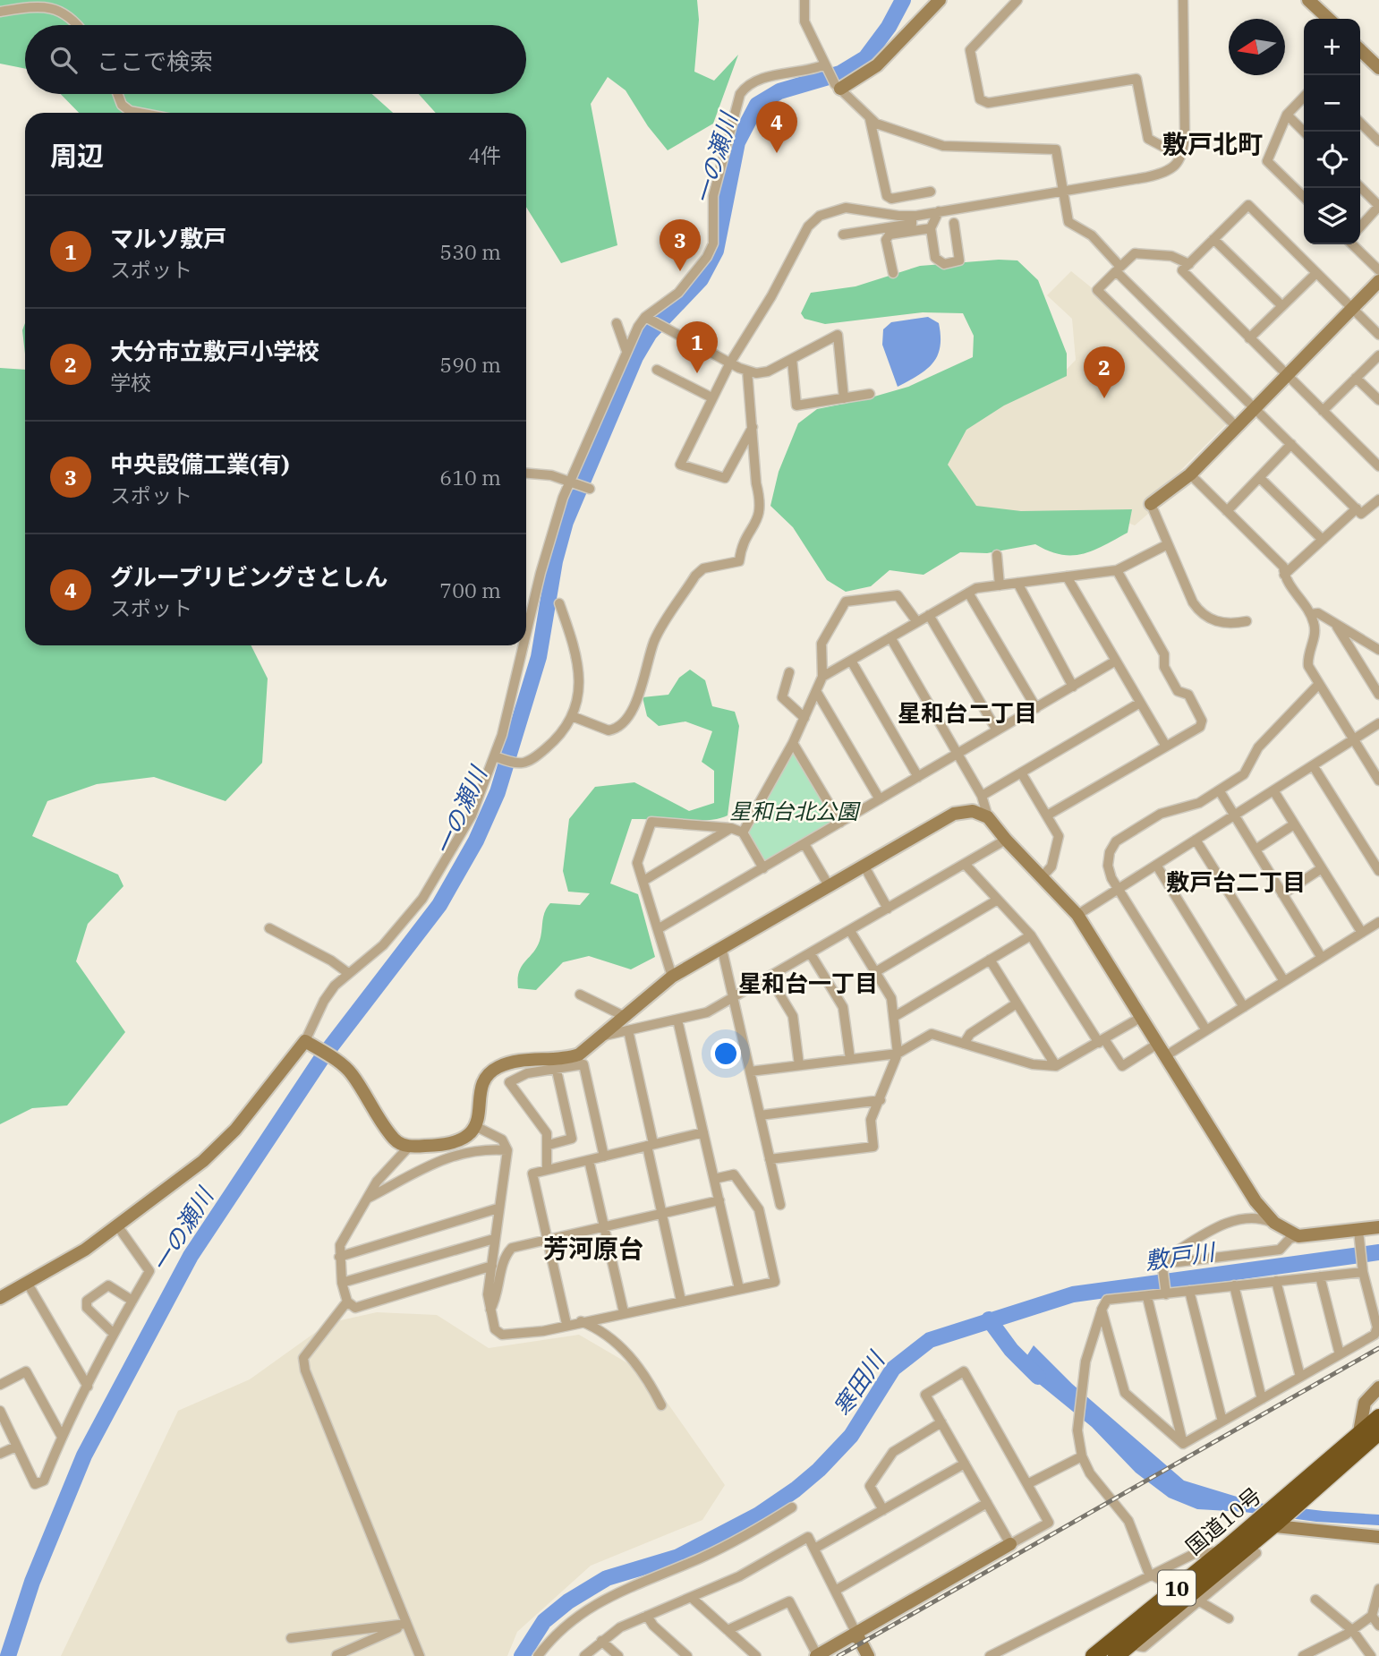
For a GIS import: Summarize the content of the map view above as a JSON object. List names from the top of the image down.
{
  "streets": {
    "highway": ["国道10号", "10"]
  },
  "districts": [
    "敷戸北町",
    "星和台二丁目",
    "敷戸台二丁目",
    "星和台一丁目",
    "芳河原台"
  ],
  "water": ["一の瀬川", "敷戸川", "寒田川"],
  "parks": ["星和台北公園"],
  "north": "left",
  "page": {
    "map_buttons": ["+", "−"],
    "search": "ここで検索",
    "pins": [
      "4",
      "3",
      "1",
      "2"
    ],
    "heading": ["周辺", "4件"],
    "list": [
      {
        "mark": "1",
        "name": "マルソ敷戸",
        "note": "スポット",
        "value": "530 m"
      },
      {
        "mark": "2",
        "name": "大分市立敷戸小学校",
        "note": "学校",
        "value": "590 m"
      },
      {
        "mark": "3",
        "name": "中央設備工業(有)",
        "note": "スポット",
        "value": "610 m"
      },
      {
        "mark": "4",
        "name": "グループリビングさとしん",
        "note": "スポット",
        "value": "700 m"
      }
    ]
  }
}
